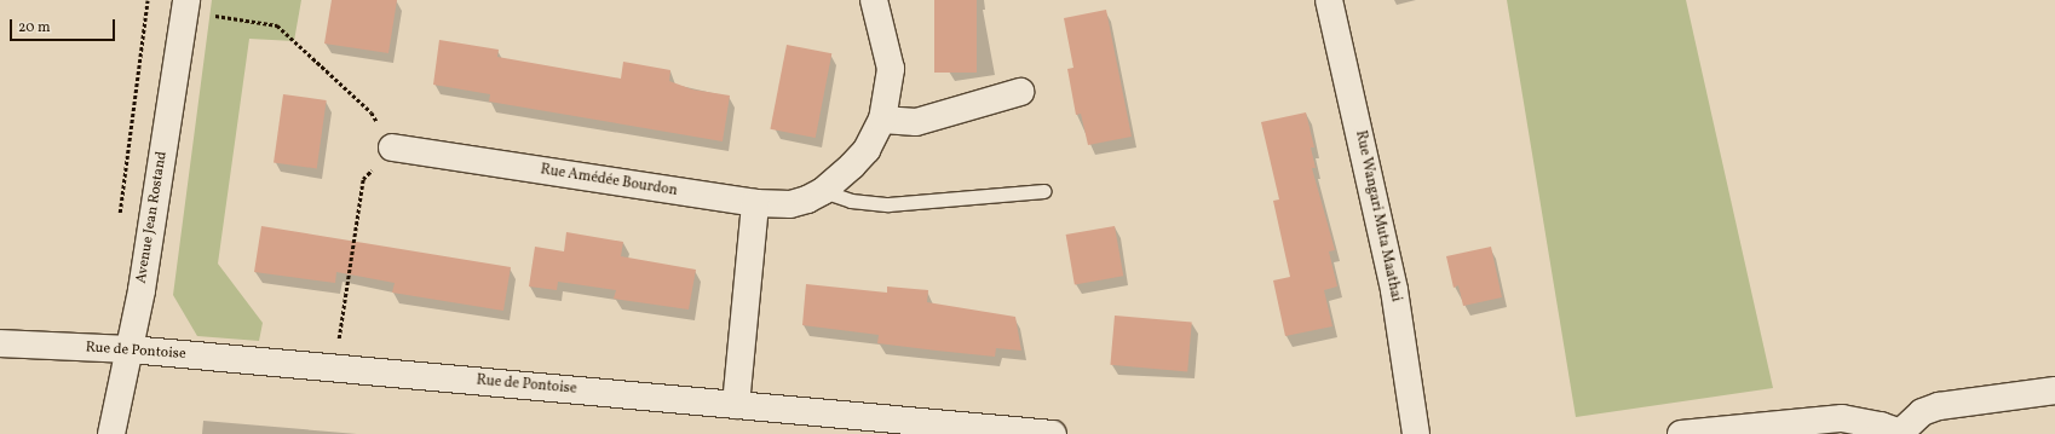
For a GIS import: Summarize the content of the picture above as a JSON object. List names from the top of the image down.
{
  "streets": {
    "street": [
      "Rue Amédée Bourdon",
      "Rue Wangari Muta Maathai",
      "Avenue Jean Rostand",
      "Rue de Pontoise"
    ]
  },
  "crossings": [
    ["Avenue Jean Rostand", "Rue de Pontoise"]
  ],
  "scale_bar": "20 m"
}
